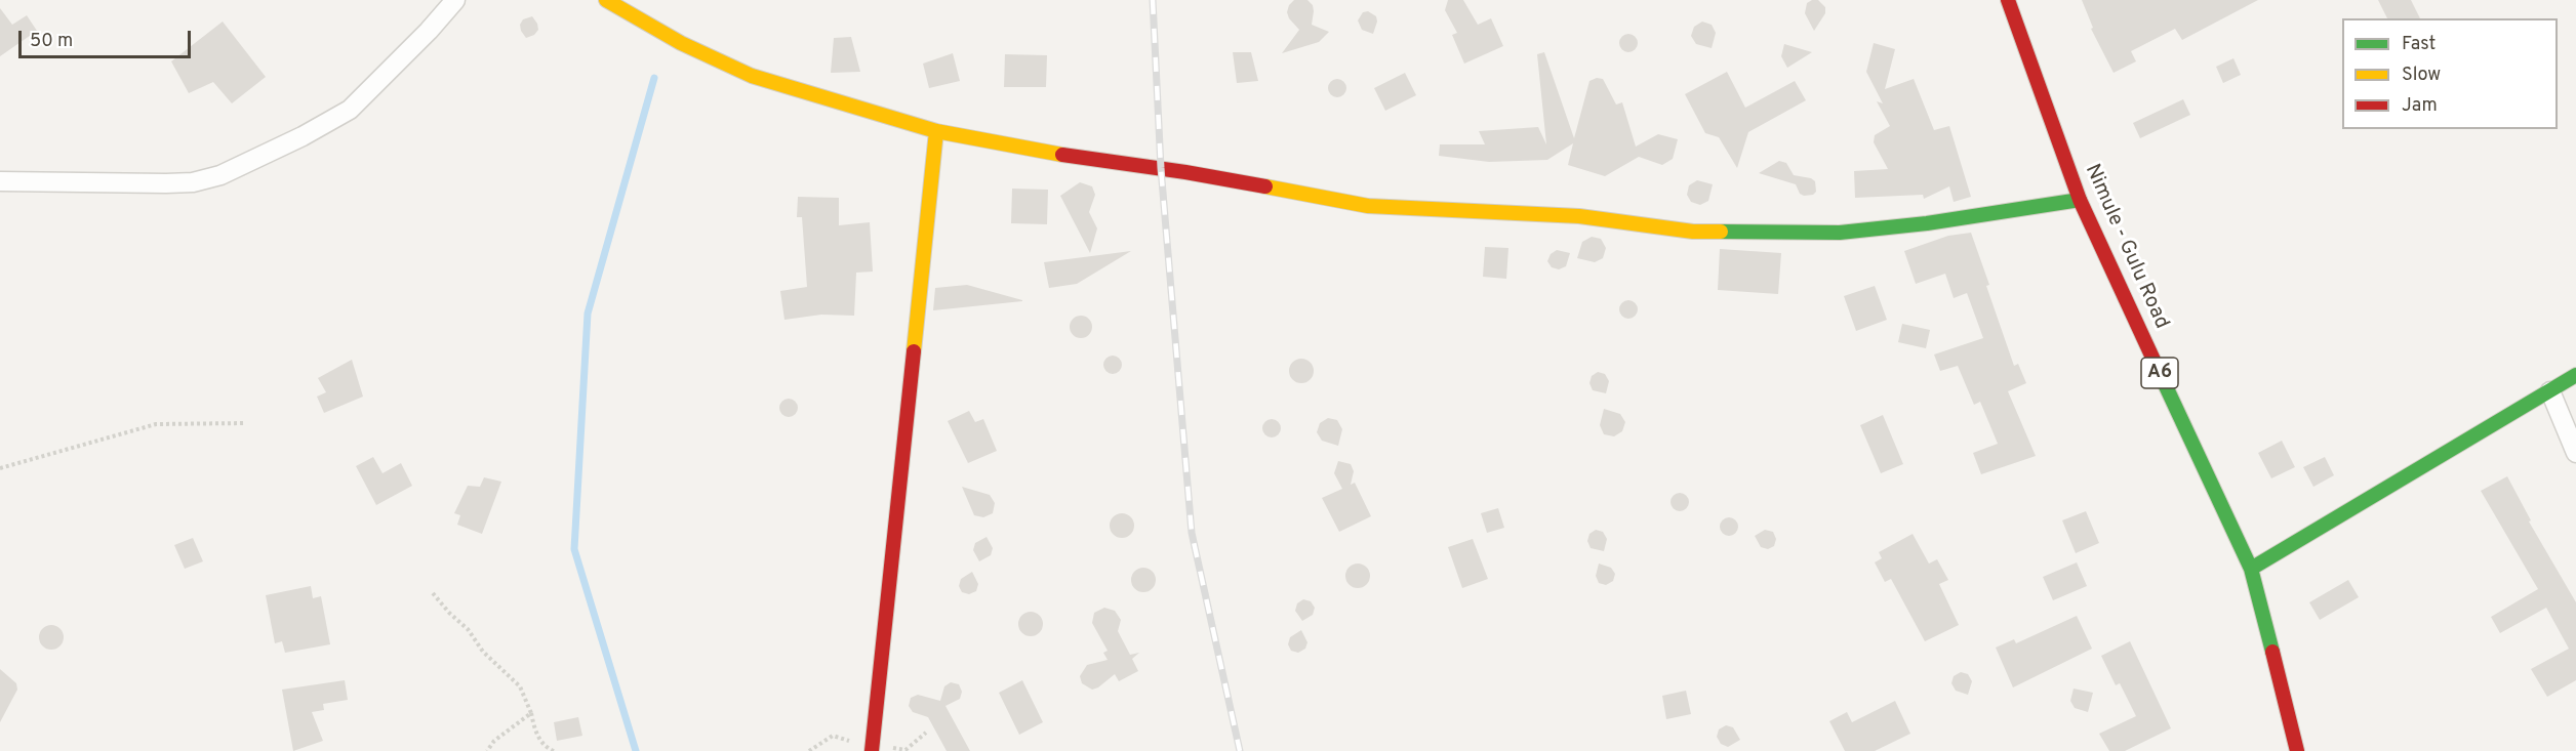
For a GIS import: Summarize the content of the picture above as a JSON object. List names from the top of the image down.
{
  "streets": {
    "street": ["Nimule - Gulu Road", "A6"]
  },
  "legend": ["Fast", "Slow", "Jam"],
  "scale_bar": "50 m"
}
